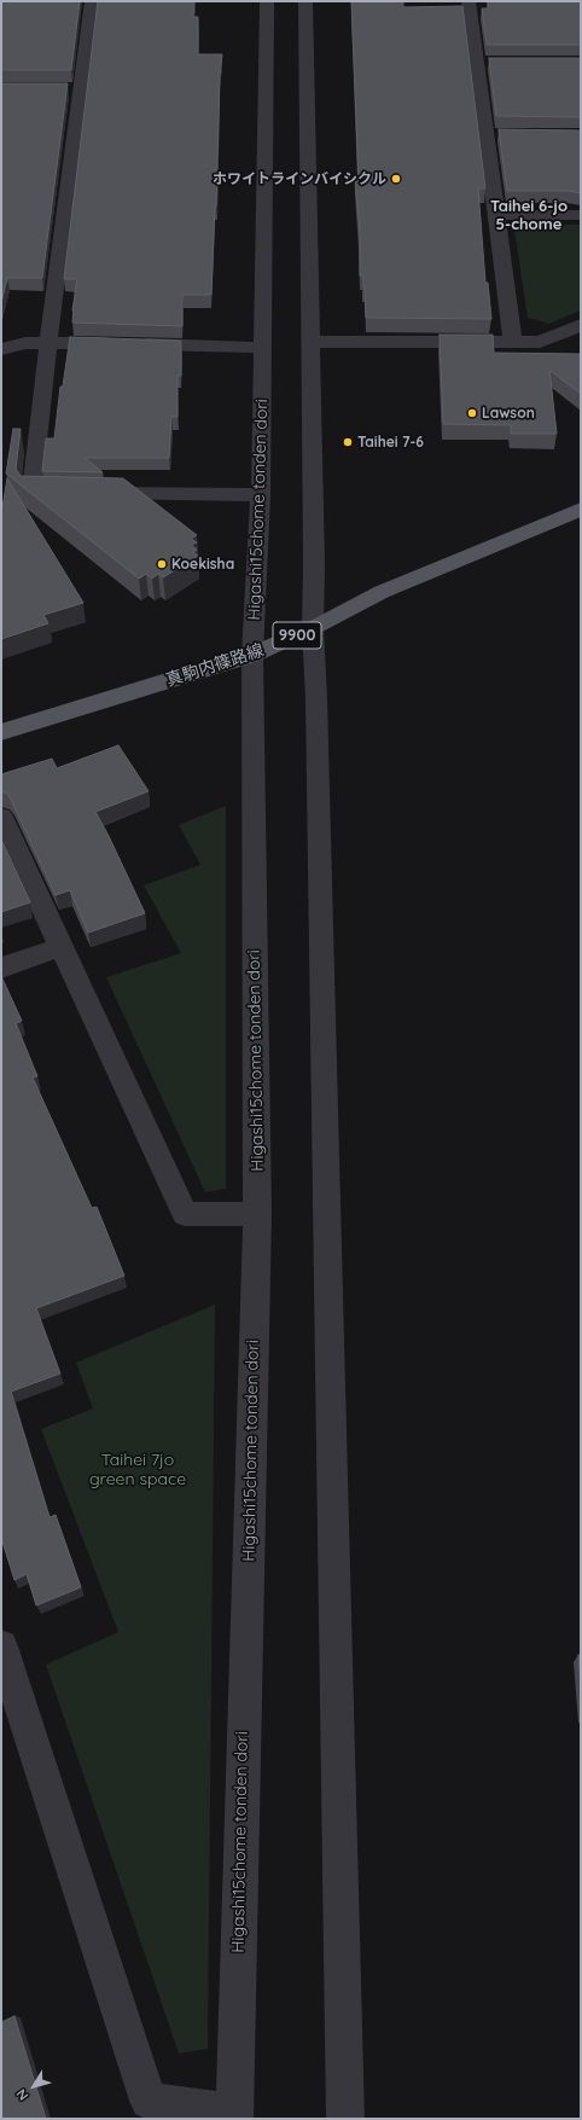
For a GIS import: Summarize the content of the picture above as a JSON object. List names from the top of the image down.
{
  "streets": {
    "main road": ["9900", "真駒内篠路線"],
    "street": ["Higashi15chome tonden dori"]
  },
  "crossings": [
    ["Higashi15chome tonden dori", "真駒内篠路線"]
  ],
  "districts": ["Taihei 6-jo 5-chome"],
  "parks": ["Taihei 7jo green space"],
  "places": [
    "ホワイトラインバイシクル",
    "Lawson",
    "Taihei 7-6",
    "Koekisha"
  ],
  "north": "bottom left"
}
